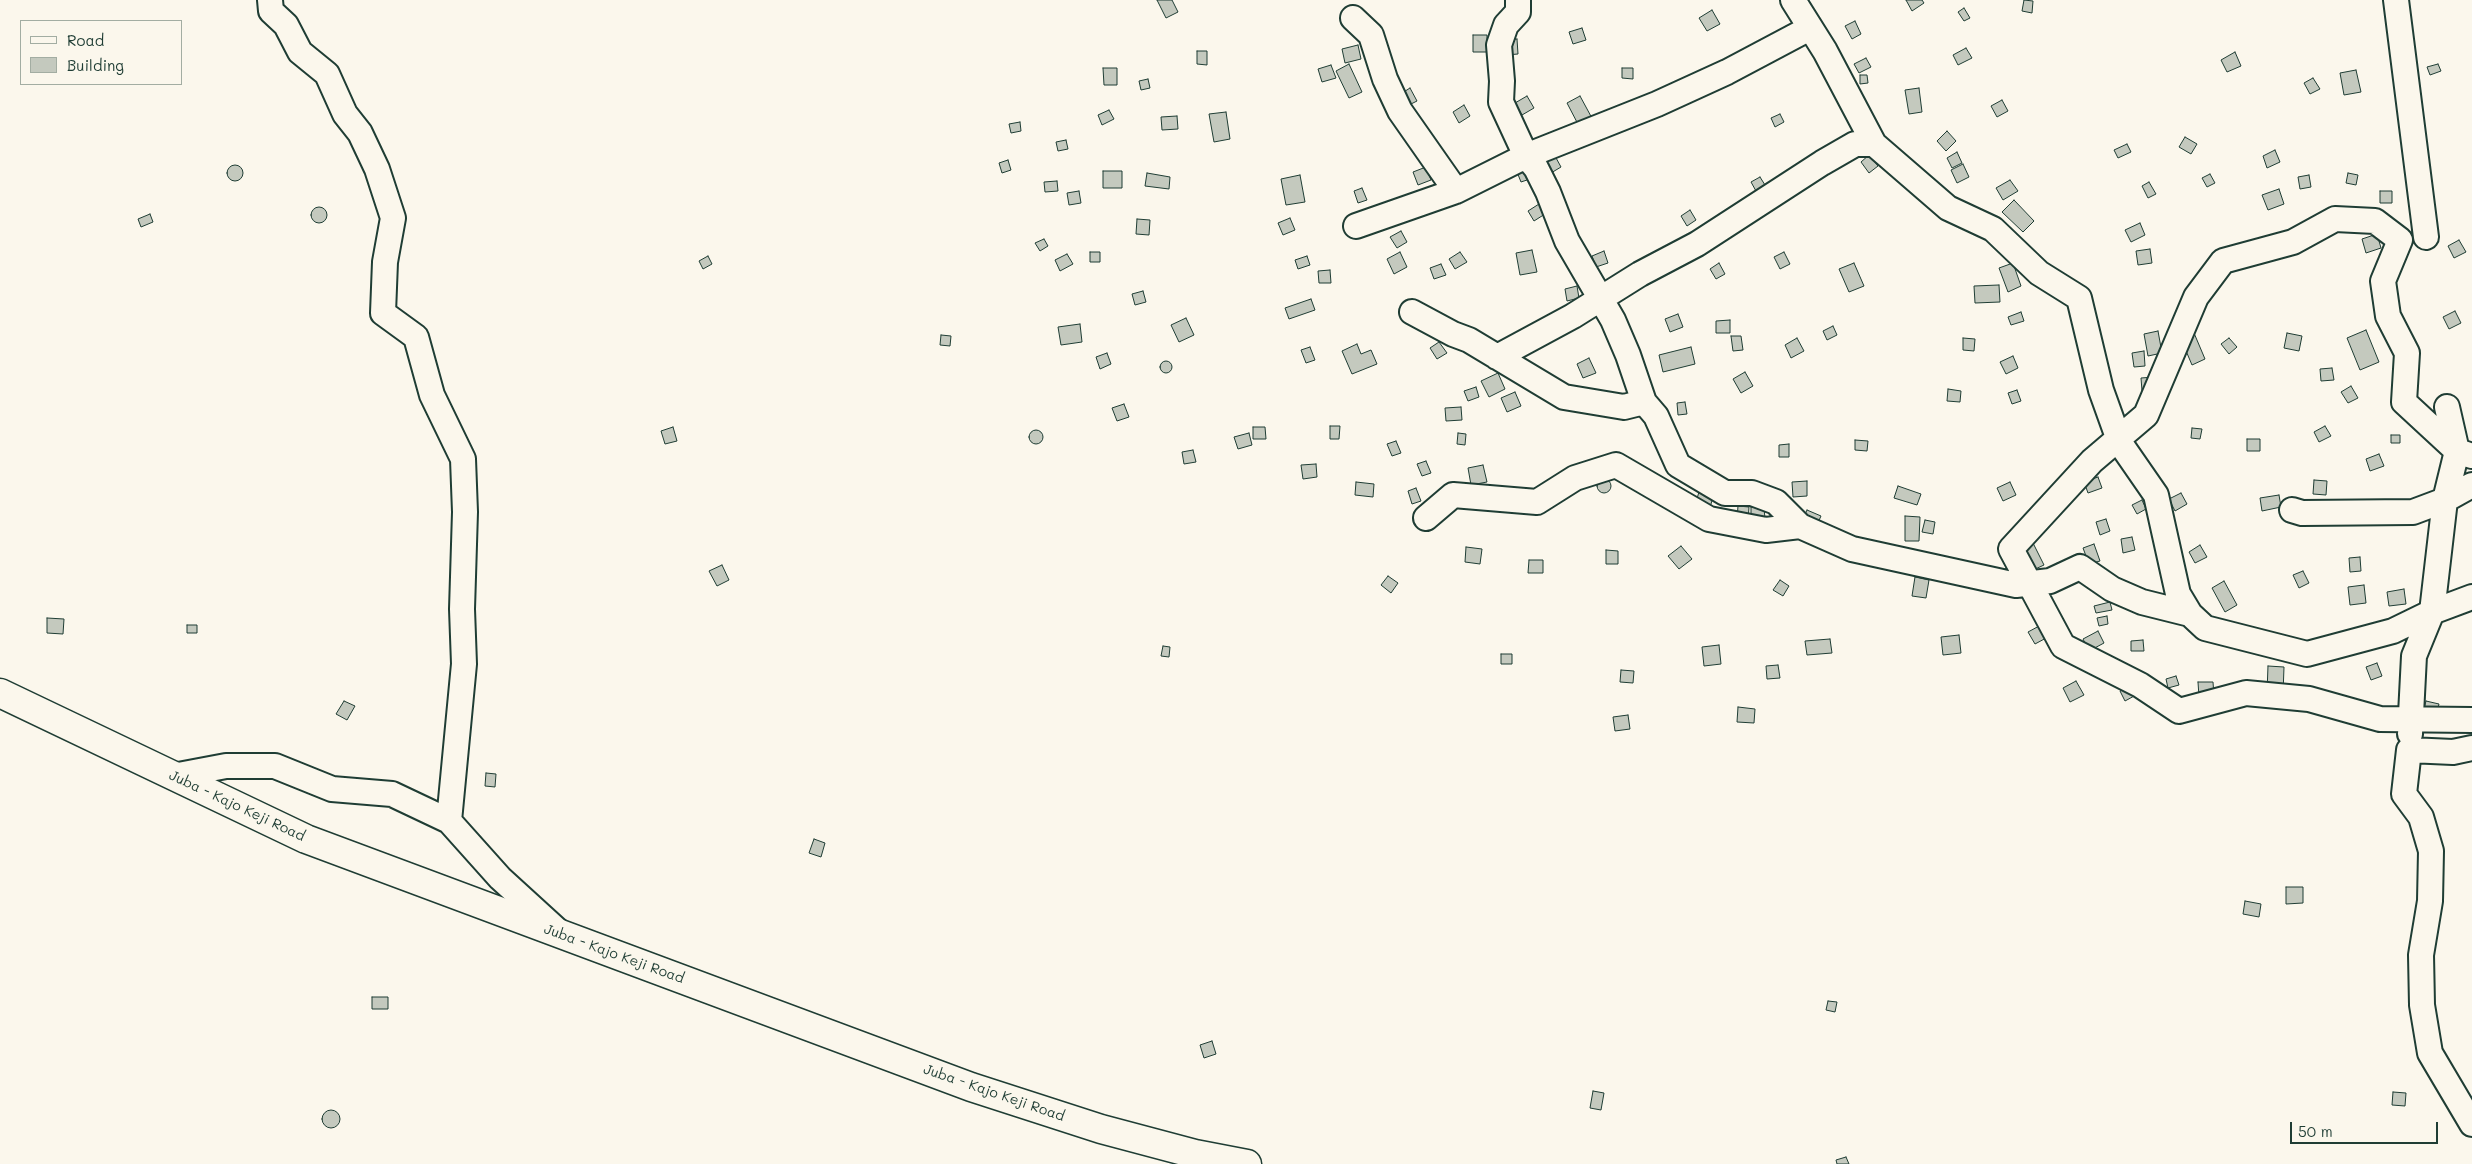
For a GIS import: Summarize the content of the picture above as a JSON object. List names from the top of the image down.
{
  "streets": {
    "main road": ["Juba - Kajo Keji Road"]
  },
  "legend": ["Road", "Building"],
  "scale_bar": "50 m"
}
